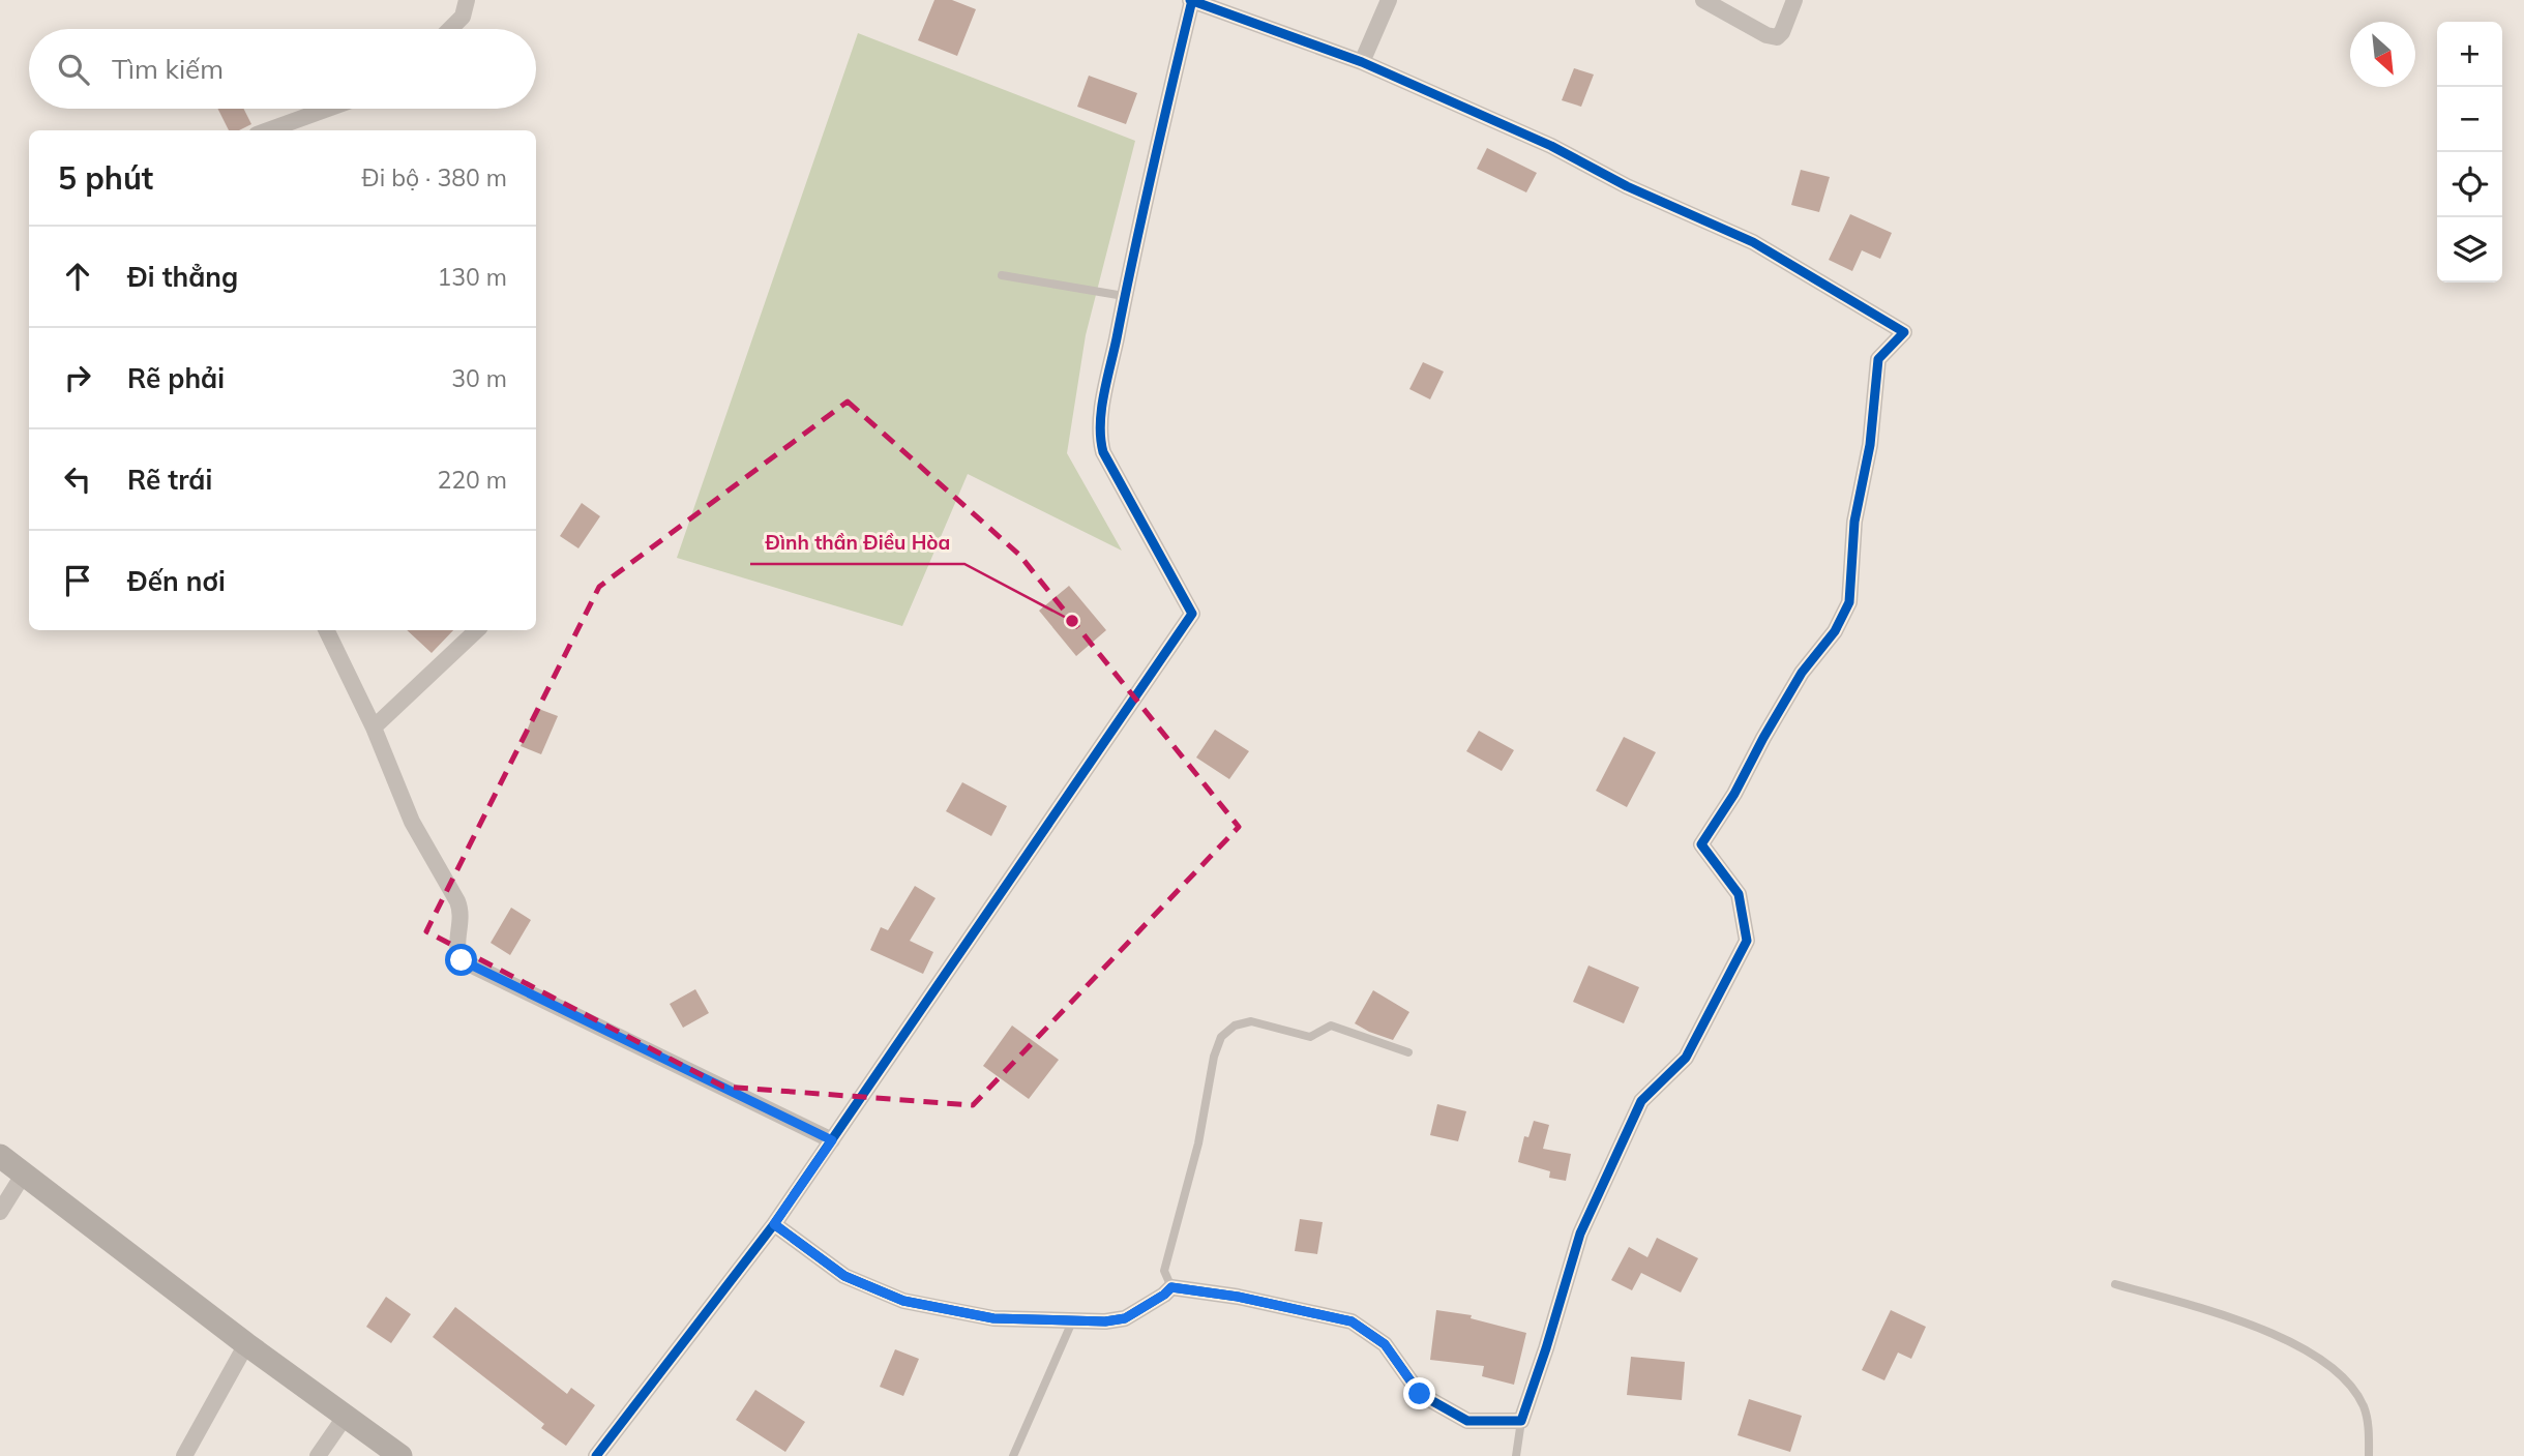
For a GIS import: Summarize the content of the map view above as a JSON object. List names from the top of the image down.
{
  "places": ["Đình thần Điều Hòa"],
  "north": "bottom right",
  "page": {
    "map_buttons": ["+", "−"],
    "search": "Tìm kiếm",
    "heading": ["5 phút", "Đi bộ · 380 m"],
    "list": [
      ["Đi thẳng", "130 m"],
      ["Rẽ phải", "30 m"],
      ["Rẽ trái", "220 m"],
      "Đến nơi"
    ]
  }
}
